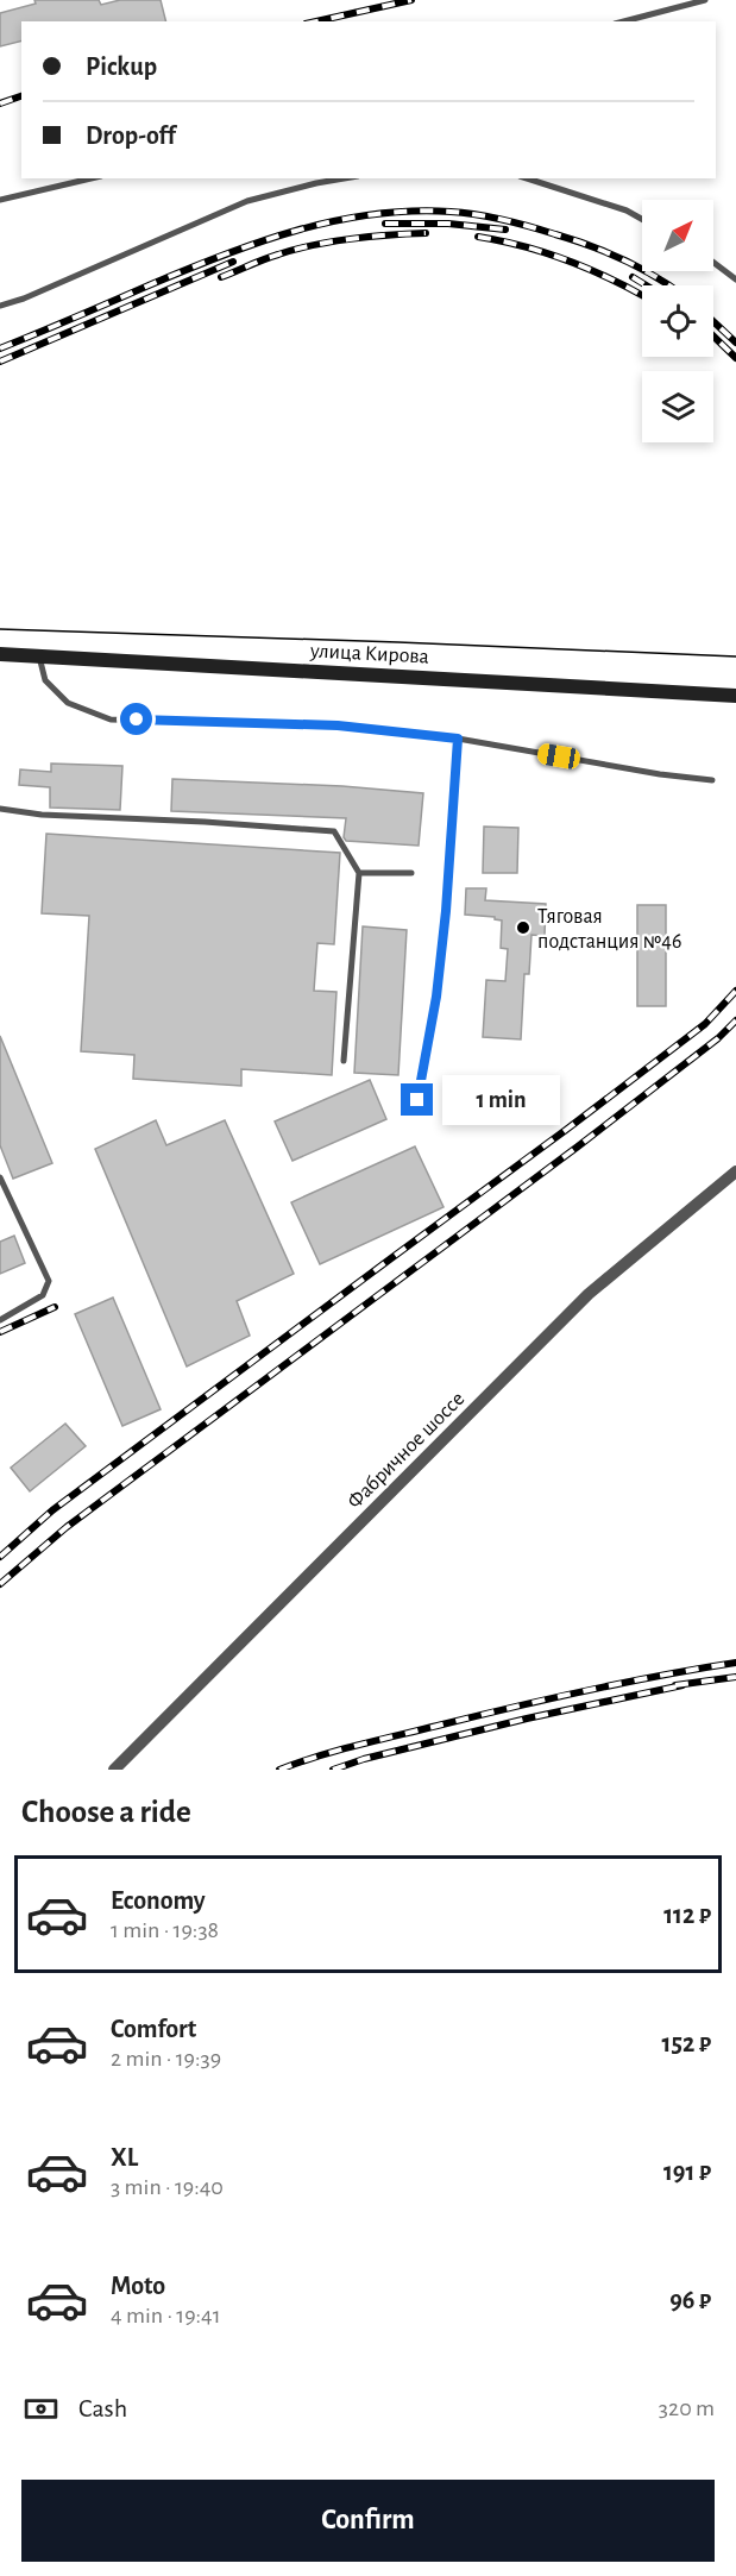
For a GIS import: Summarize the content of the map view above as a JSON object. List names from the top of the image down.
{
  "streets": {
    "main road": ["улица Кирова"],
    "street": ["Фабричное шоссе"]
  },
  "places": ["Тяговая подстанция №46"],
  "north": "top right",
  "page": {
    "banner": ["Pickup", "Drop-off"],
    "bubble": "1 min",
    "heading": "Choose a ride",
    "list": [
      {
        "name": "Economy",
        "note": "1 min · 19:38",
        "value": "112 ₽"
      },
      {
        "name": "Comfort",
        "note": "2 min · 19:39",
        "value": "152 ₽"
      },
      {
        "name": "XL",
        "note": "3 min · 19:40",
        "value": "191 ₽"
      },
      {
        "name": "Moto",
        "note": "4 min · 19:41",
        "value": "96 ₽"
      }
    ],
    "pay": ["Cash", "320 m"],
    "buttons": "Confirm"
  }
}
